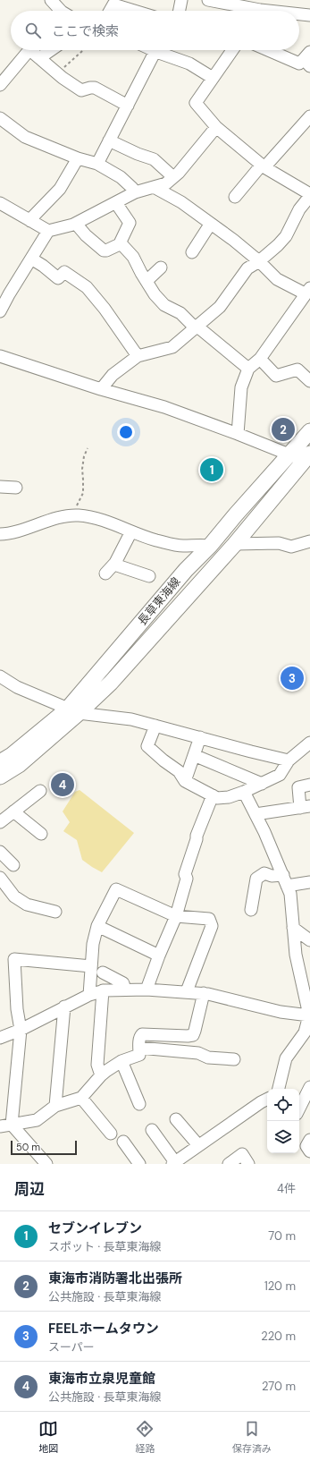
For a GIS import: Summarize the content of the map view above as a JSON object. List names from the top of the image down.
{
  "streets": {
    "main road": ["長草東海線"]
  },
  "scale_bar": "50 m",
  "page": {
    "search": "ここで検索",
    "pins": [
      "2",
      "1",
      "3",
      "4"
    ],
    "scale": "50 m",
    "heading": ["周辺", "4件"],
    "list": [
      {
        "mark": "1",
        "name": "セブンイレブン",
        "note": "スポット · 長草東海線",
        "value": "70 m"
      },
      {
        "mark": "2",
        "name": "東海市消防署北出張所",
        "note": "公共施設 · 長草東海線",
        "value": "120 m"
      },
      {
        "mark": "3",
        "name": "FEELホームタウン",
        "note": "スーパー",
        "value": "220 m"
      },
      {
        "mark": "4",
        "name": "東海市立泉児童館",
        "note": "公共施設 · 長草東海線",
        "value": "270 m"
      }
    ],
    "nav": ["地図", "経路", "保存済み"]
  }
}
